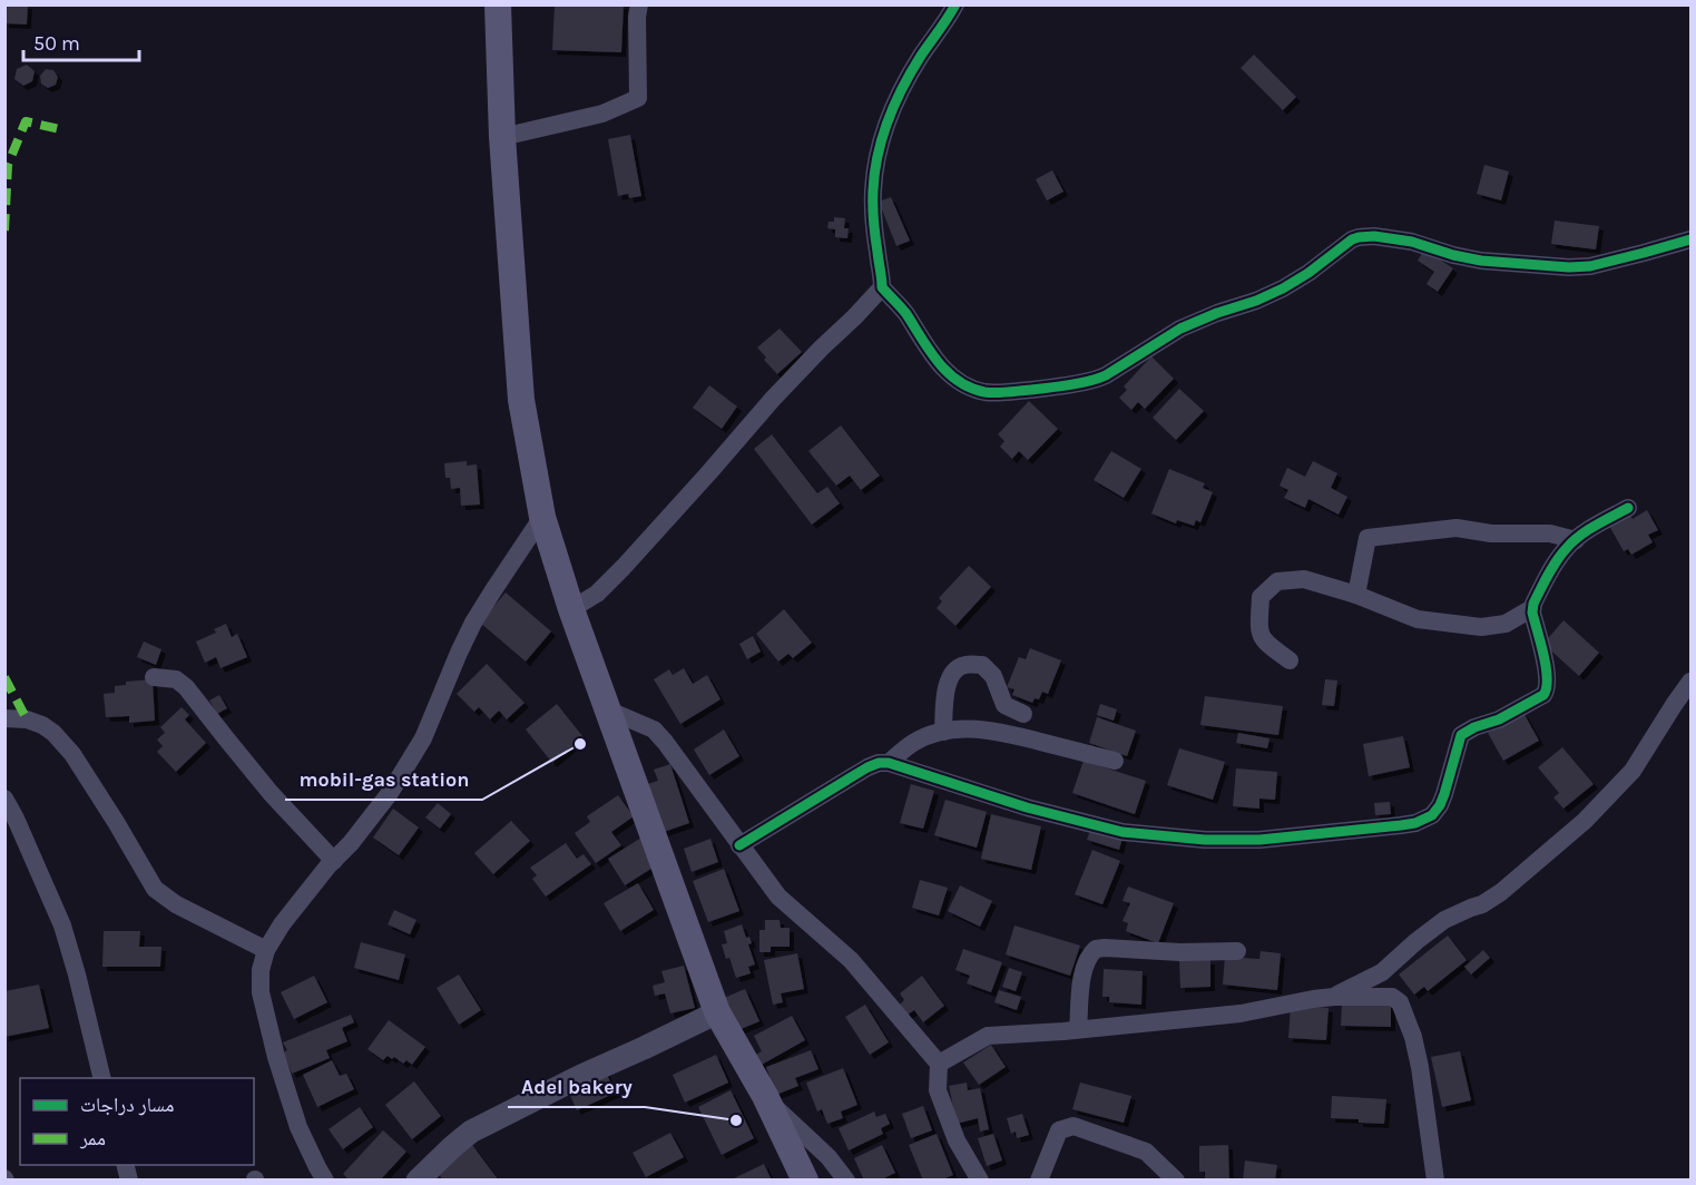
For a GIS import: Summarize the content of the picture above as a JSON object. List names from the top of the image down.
{
  "places": ["mobil-gas station", "Adel bakery"],
  "legend": ["مسار دراجات", "ممر"],
  "scale_bar": "50 m"
}
